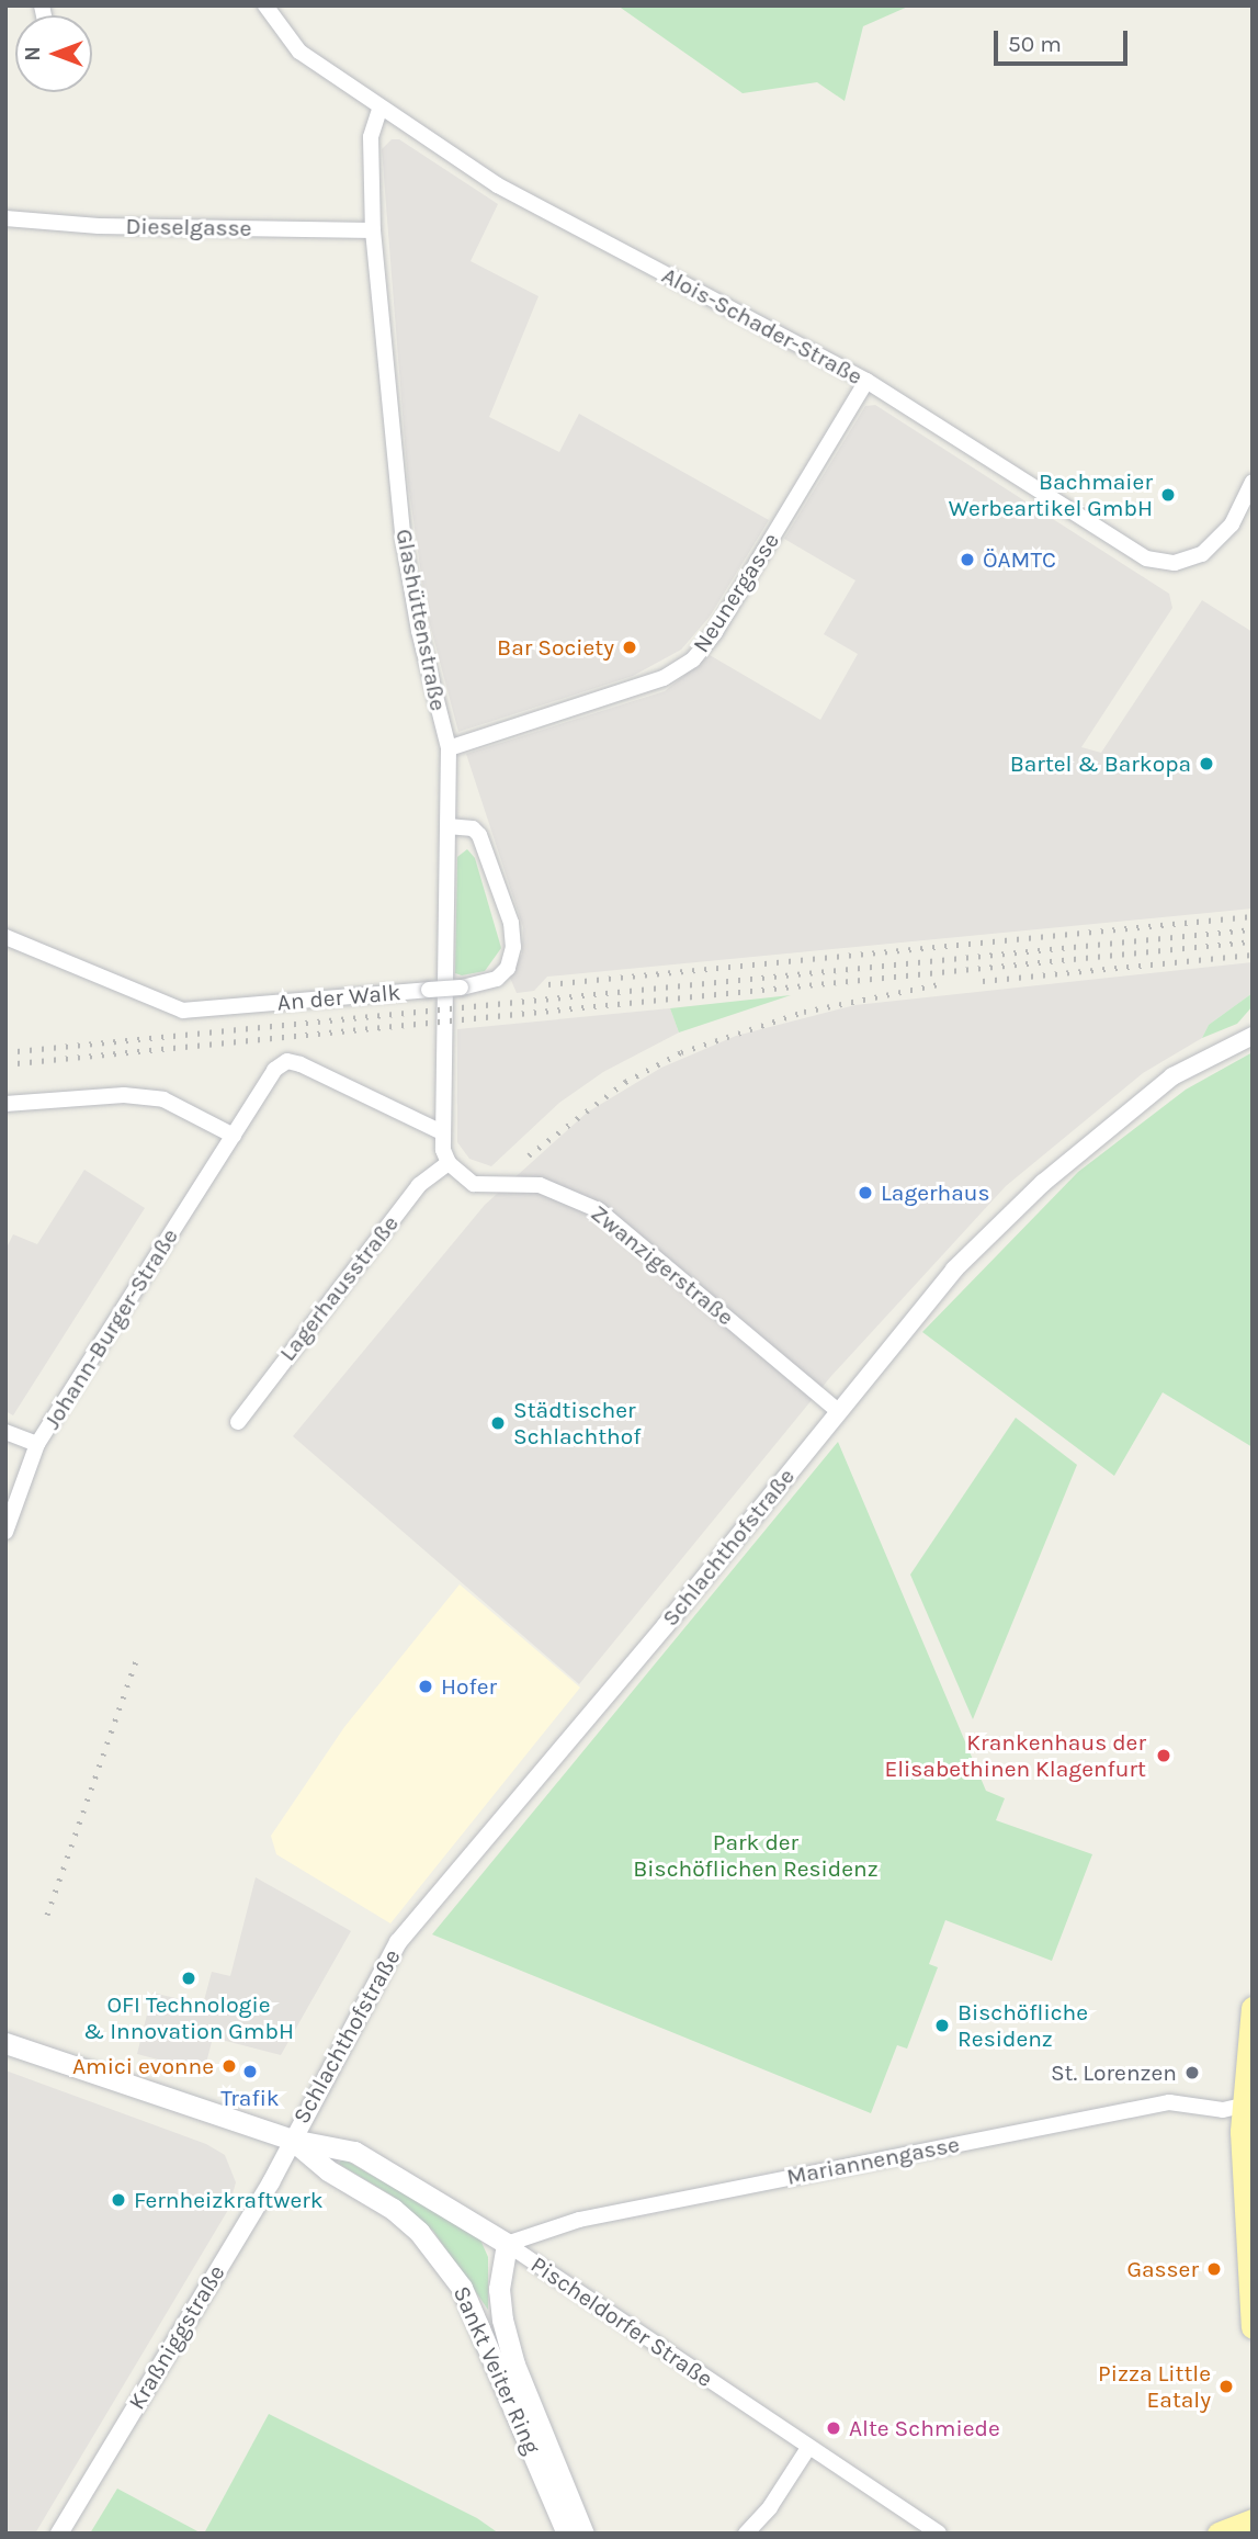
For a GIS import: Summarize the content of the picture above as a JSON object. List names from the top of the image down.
{
  "streets": {
    "main road": ["Pischeldorfer Straße", "Sankt Veiter Ring"],
    "street": [
      "Dieselgasse",
      "Alois-Schader-Straße",
      "Neunergasse",
      "Glashüttenstraße",
      "An der Walk",
      "Zwanzigerstraße",
      "Lagerhausstraße",
      "Johann-Burger-Straße",
      "Schlachthofstraße",
      "Mariannengasse",
      "Kraßniggstraße"
    ]
  },
  "crossings": [
    ["Dieselgasse", "Glashüttenstraße"],
    ["Alois-Schader-Straße", "Neunergasse"],
    ["Alois-Schader-Straße", "Glashüttenstraße"],
    ["Neunergasse", "Glashüttenstraße"],
    ["Glashüttenstraße", "An der Walk"],
    ["Zwanzigerstraße", "Lagerhausstraße"],
    ["Zwanzigerstraße", "Schlachthofstraße"],
    ["Schlachthofstraße", "Pischeldorfer Straße"],
    ["Schlachthofstraße", "Kraßniggstraße"],
    ["Mariannengasse", "Pischeldorfer Straße"],
    ["Mariannengasse", "Sankt Veiter Ring"],
    ["Pischeldorfer Straße", "Kraßniggstraße"],
    ["Pischeldorfer Straße", "Sankt Veiter Ring"]
  ],
  "parks": ["Park der Bischöflichen Residenz"],
  "places": [
    "Bachmaier Werbeartikel GmbH",
    "ÖAMTC",
    "Bar Society",
    "Bartel & Barkopa",
    "Lagerhaus",
    "Städtischer Schlachthof",
    "Hofer",
    "Krankenhaus der Elisabethinen Klagenfurt",
    "OFI Technologie & Innovation GmbH",
    "Bischöfliche Residenz",
    "Amici evonne",
    "Trafik",
    "St. Lorenzen",
    "Fernheizkraftwerk",
    "Gasser",
    "Pizza Little Eataly",
    "Alte Schmiede"
  ],
  "scale_bar": "50 m",
  "north": "left"
}
